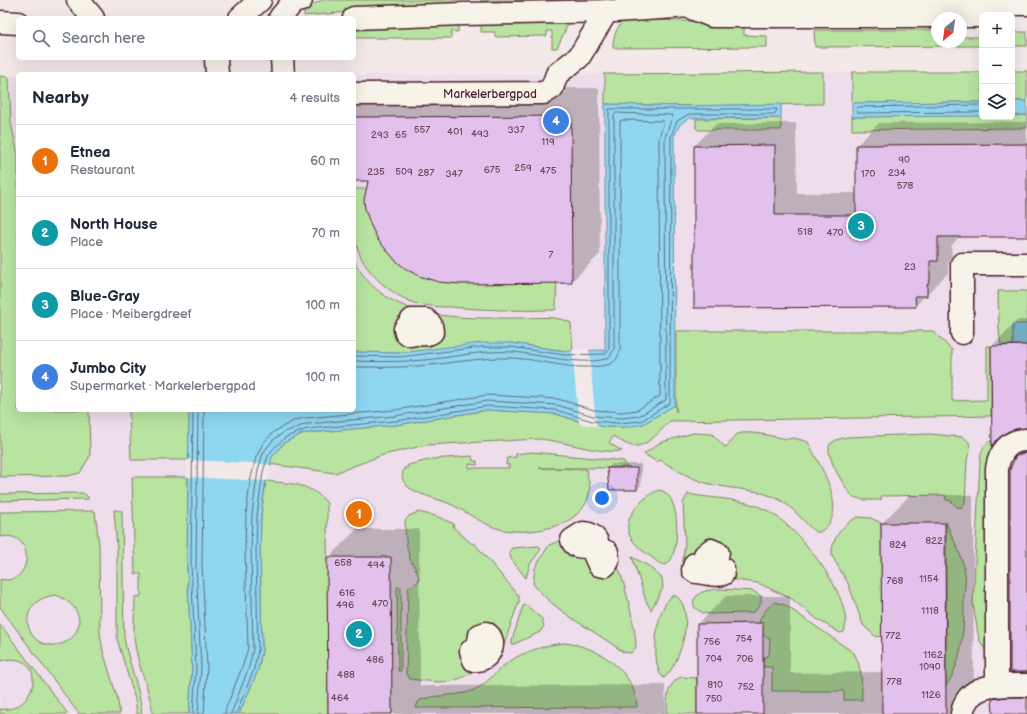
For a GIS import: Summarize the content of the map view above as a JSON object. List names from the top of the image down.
{
  "streets": {
    "main road": ["Markelerbergpad"]
  },
  "house_numbers": [
    "557",
    "337",
    "401",
    "493",
    "293",
    "65",
    "119",
    "90",
    "259",
    "675",
    "475",
    "235",
    "509",
    "287",
    "234",
    "347",
    "170",
    "578",
    "518",
    "470",
    "7",
    "23",
    "822",
    "824",
    "658",
    "494",
    "1154",
    "768",
    "616",
    "470",
    "496",
    "1118",
    "772",
    "754",
    "756",
    "1162",
    "704",
    "706",
    "486",
    "1090",
    "488",
    "778",
    "810",
    "752",
    "1126",
    "464",
    "750"
  ],
  "north": "bottom left",
  "page": {
    "map_buttons": ["+", "−"],
    "search": "Search here",
    "heading": ["Nearby", "4 results"],
    "pins": [
      "4",
      "3",
      "1",
      "2"
    ],
    "list": [
      {
        "mark": "1",
        "name": "Etnea",
        "note": "Restaurant",
        "value": "60 m"
      },
      {
        "mark": "2",
        "name": "North House",
        "note": "Place",
        "value": "70 m"
      },
      {
        "mark": "3",
        "name": "Blue-Gray",
        "note": "Place · Meibergdreef",
        "value": "100 m"
      },
      {
        "mark": "4",
        "name": "Jumbo City",
        "note": "Supermarket · Markelerbergpad",
        "value": "100 m"
      }
    ]
  }
}
